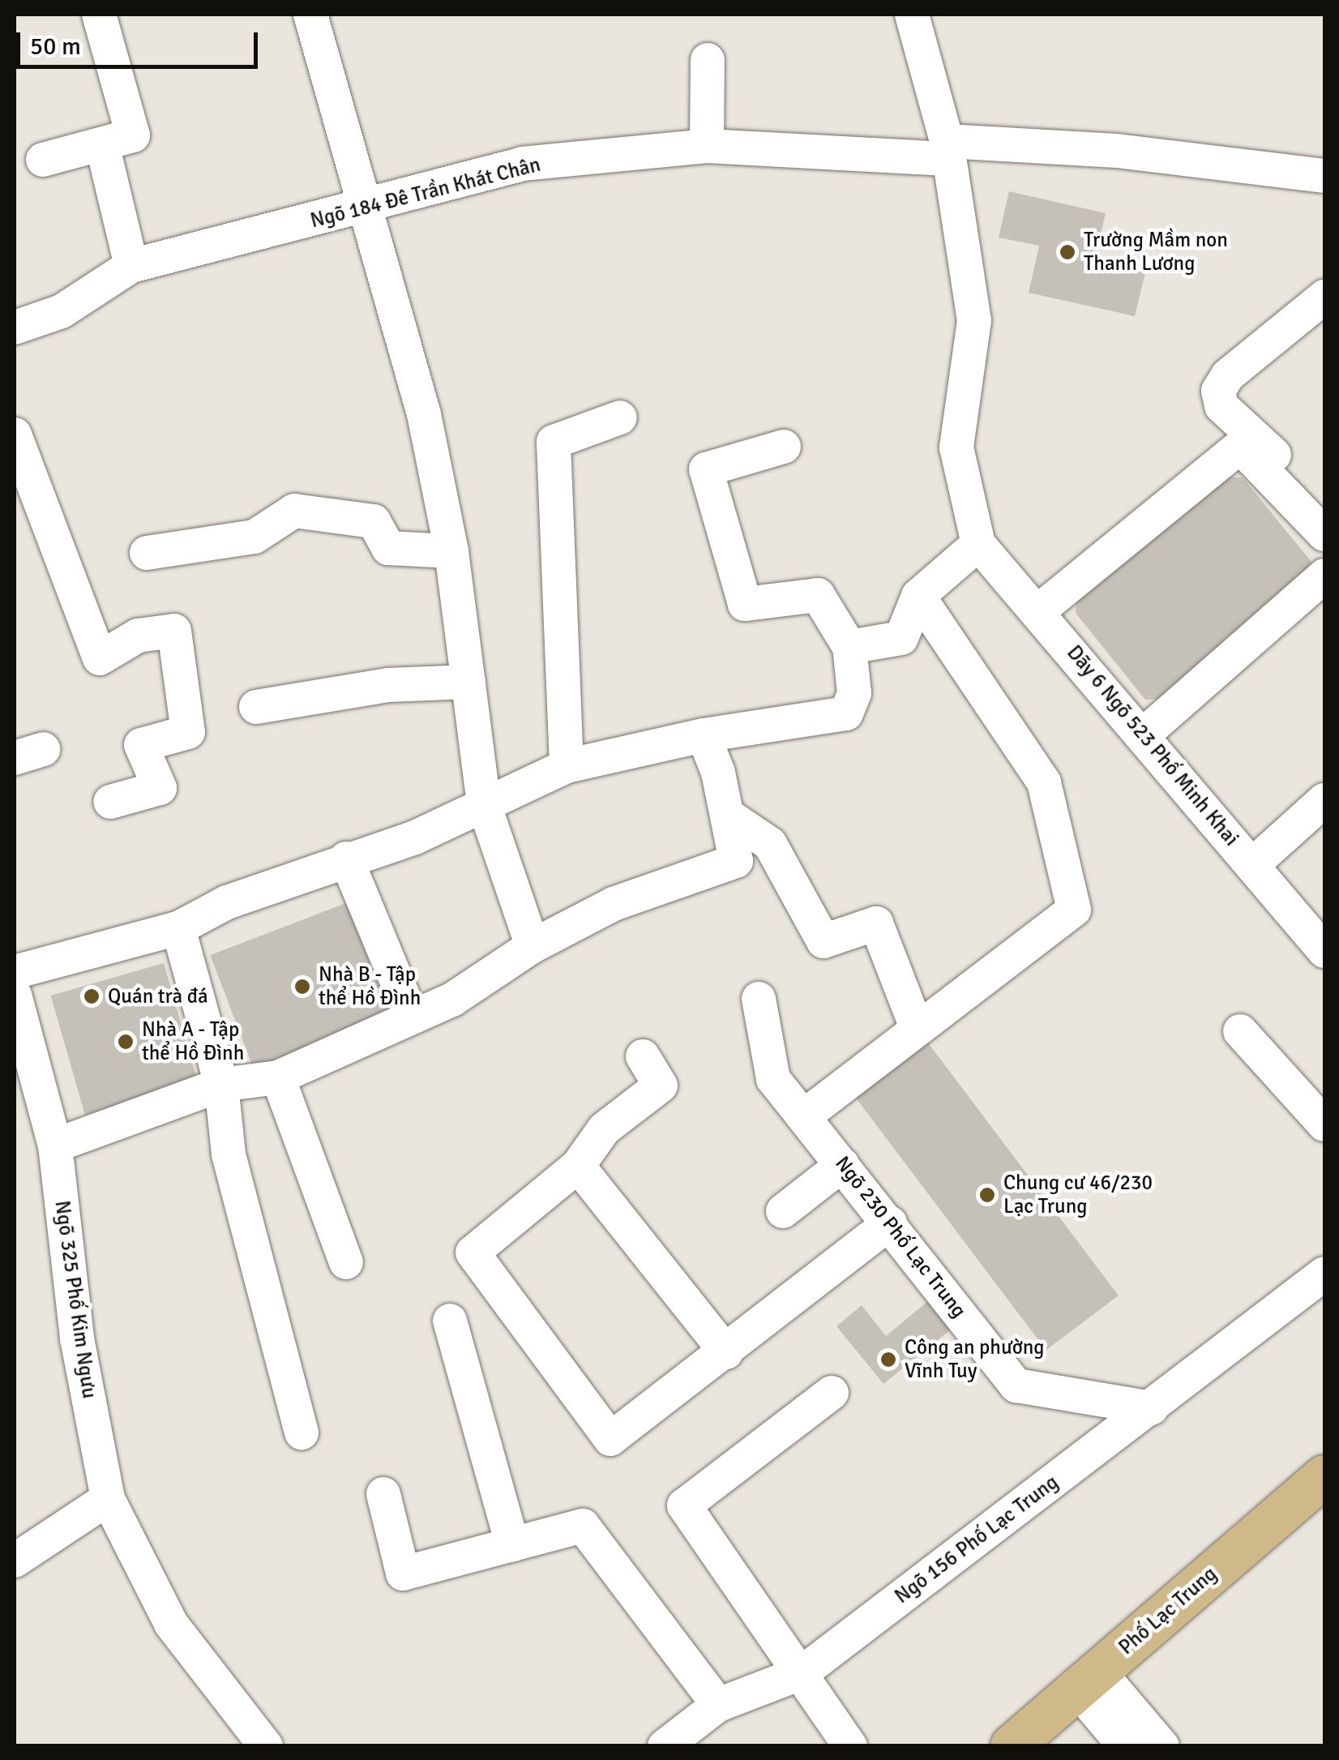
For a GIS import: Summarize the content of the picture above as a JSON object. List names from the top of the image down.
{
  "streets": {
    "main road": ["Phố Lạc Trung"],
    "street": [
      "Ngõ 184 Đê Trần Khát Chân",
      "Dãy 6 Ngõ 523 Phố Minh Khai",
      "Ngõ 230 Phố Lạc Trung",
      "Ngõ 325 Phố Kim Ngưu",
      "Ngõ 156 Phố Lạc Trung"
    ]
  },
  "crossings": [
    ["Ngõ 230 Phố Lạc Trung", "Ngõ 156 Phố Lạc Trung"]
  ],
  "places": [
    "Trường Mầm non Thanh Lương",
    "Nhà B - Tập thể Hồ Đình",
    "Quán trà đá",
    "Nhà A - Tập thể Hồ Đình",
    "Chung cư 46/230 Lạc Trung",
    "Công an phường Vĩnh Tuy"
  ],
  "scale_bar": "50 m"
}
